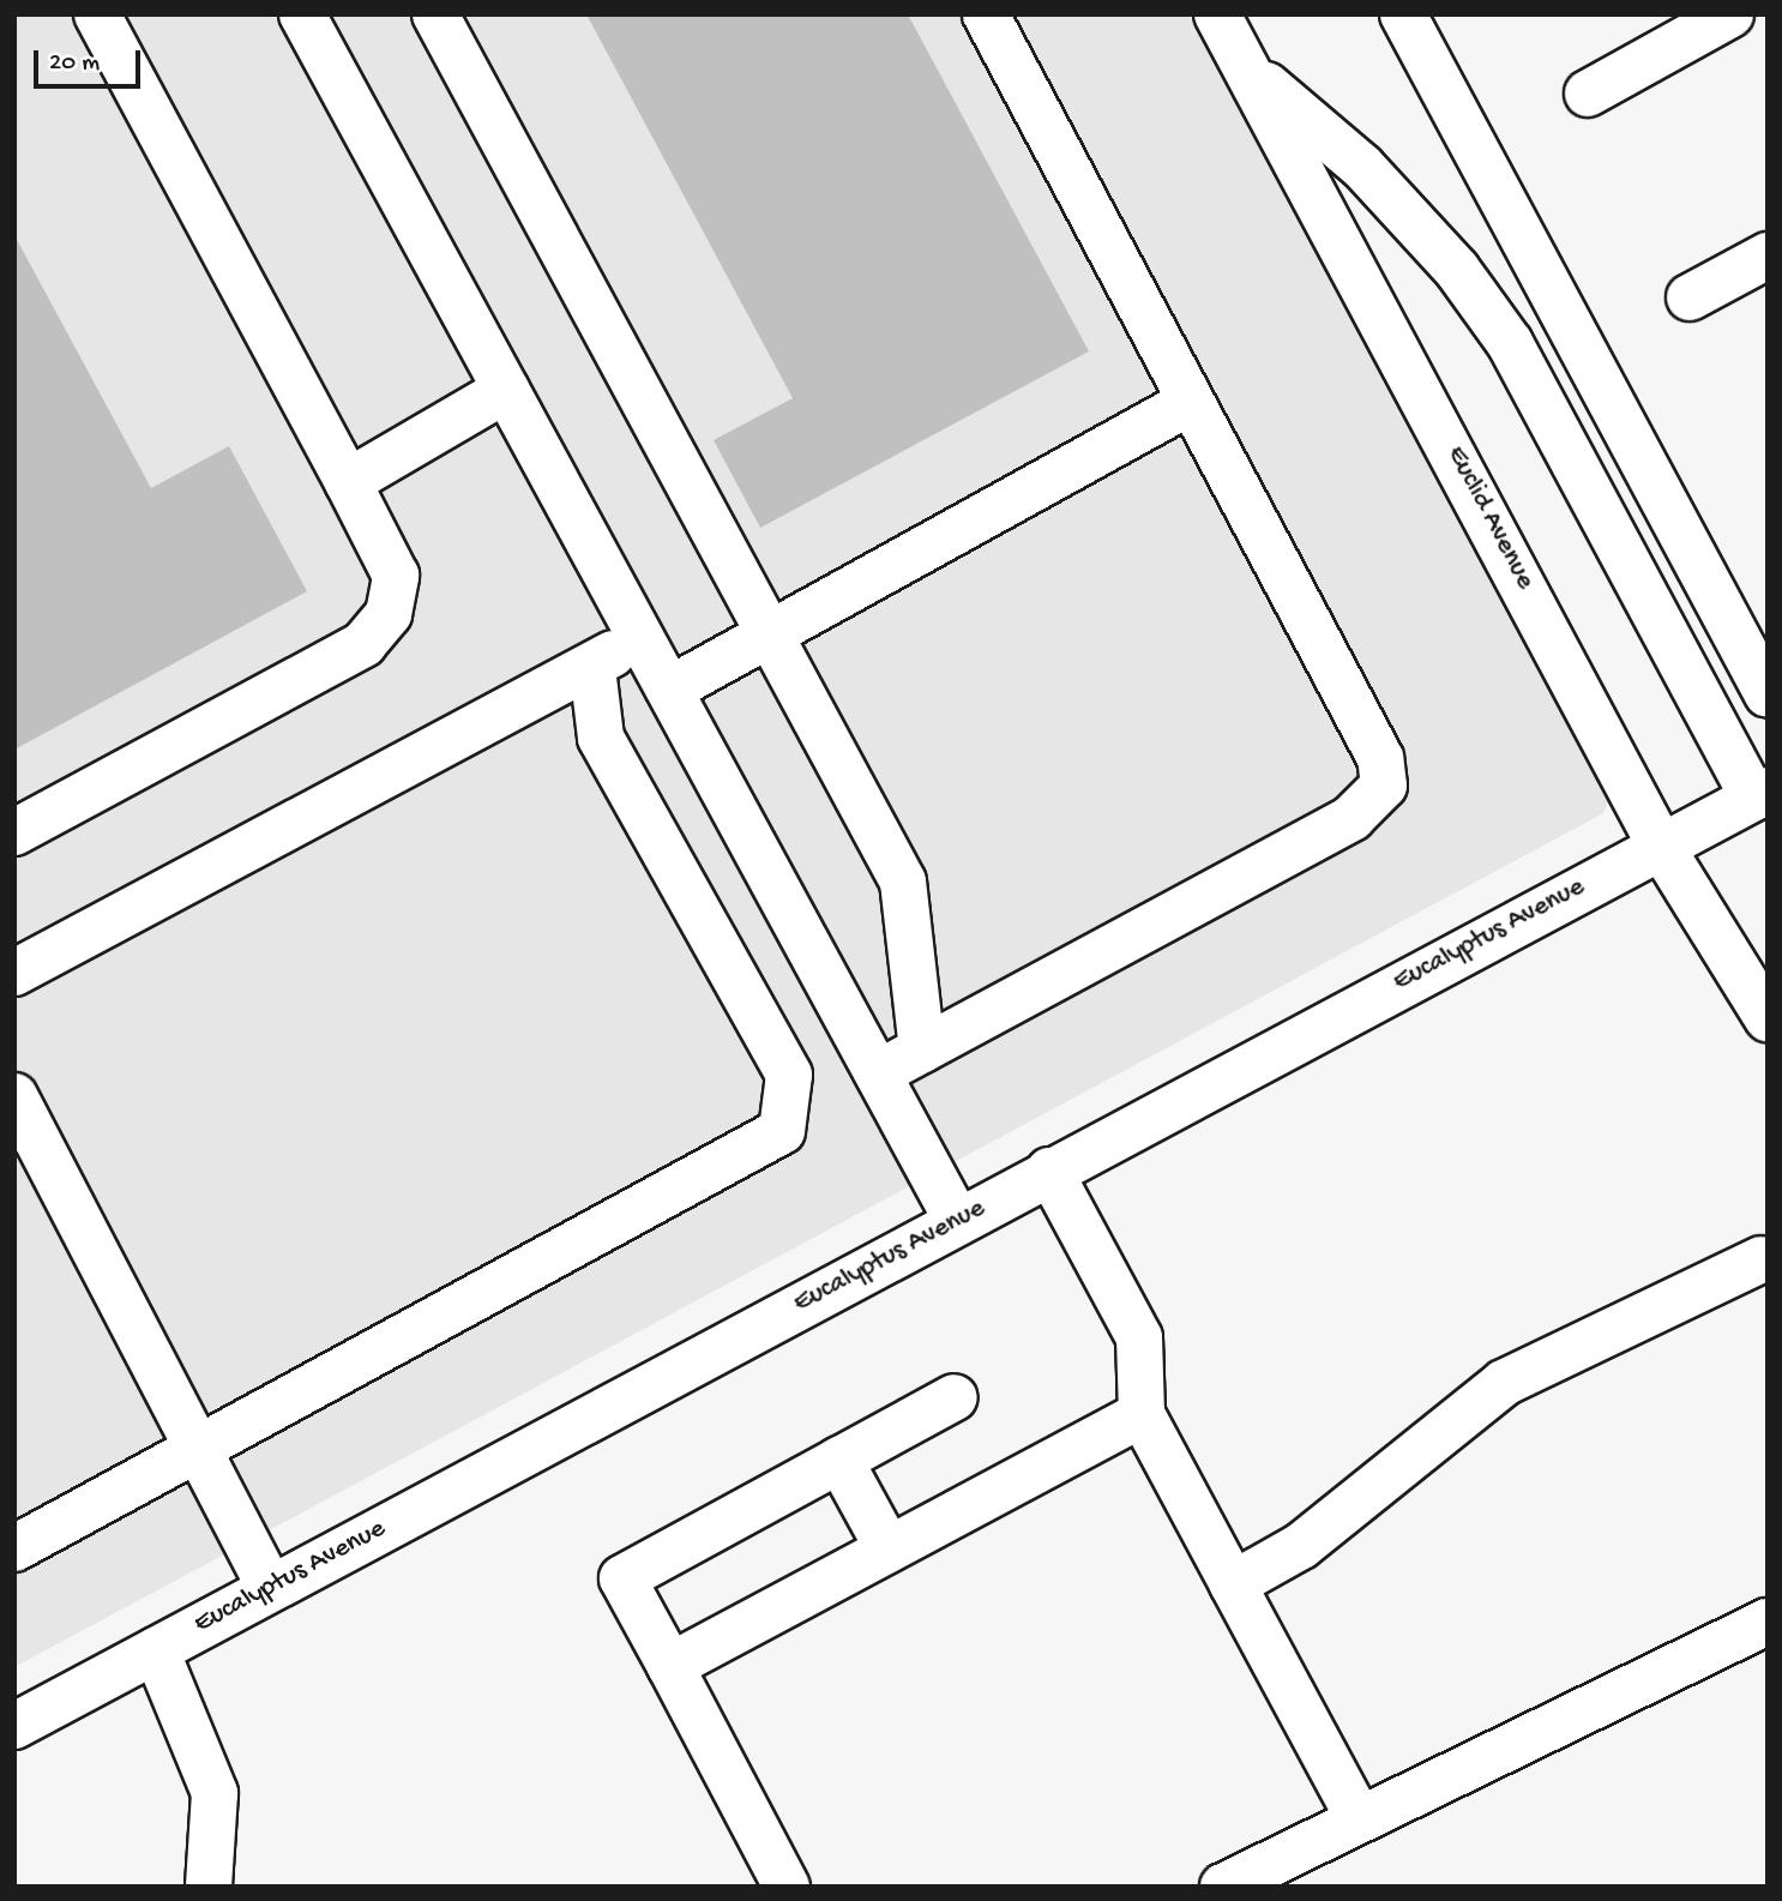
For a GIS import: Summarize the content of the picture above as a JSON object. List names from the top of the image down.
{
  "streets": {
    "main road": ["Euclid Avenue", "Eucalyptus Avenue"]
  },
  "crossings": [
    ["Euclid Avenue", "Eucalyptus Avenue"]
  ],
  "scale_bar": "20 m"
}
